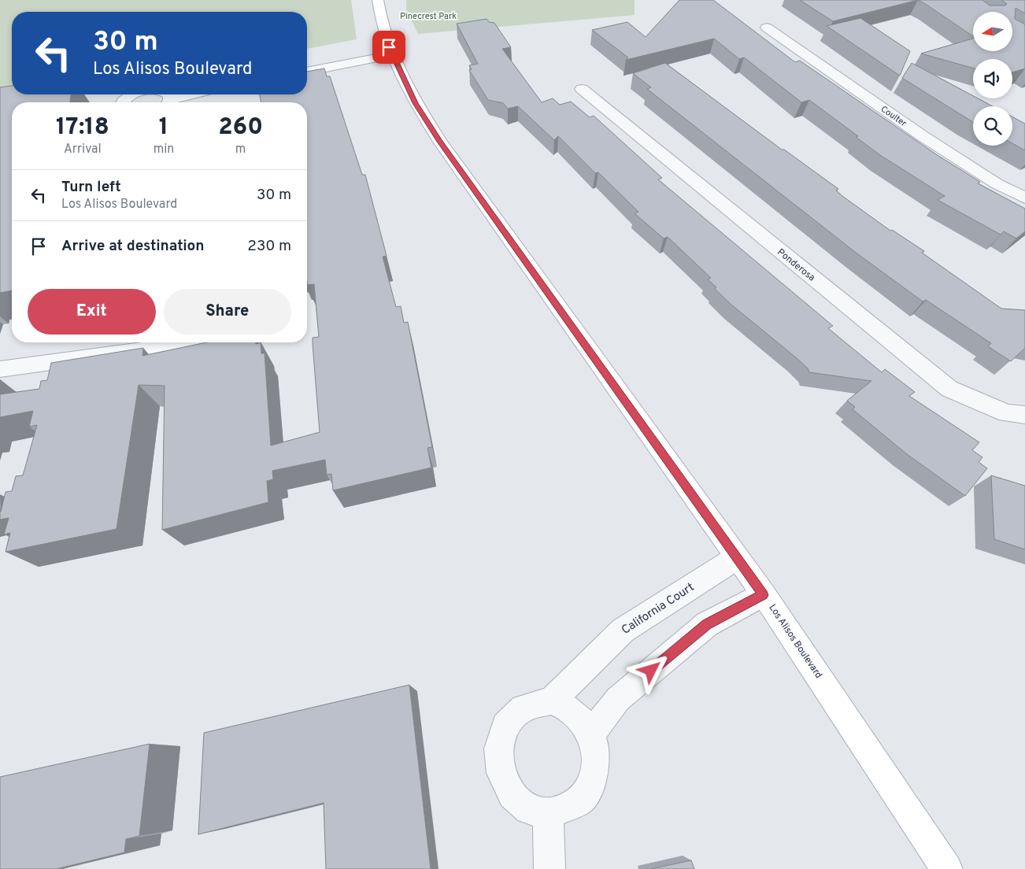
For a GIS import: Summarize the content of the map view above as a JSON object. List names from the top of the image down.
{
  "streets": {
    "main road": ["Los Alisos Boulevard"],
    "street": ["Coulter", "Ponderosa", "California Court"]
  },
  "crossings": [
    ["California Court", "Los Alisos Boulevard"]
  ],
  "parks": ["Pinecrest Park"],
  "north": "left",
  "page": {
    "turn": ["30 m", "Los Alisos Boulevard"],
    "eta": [
      "17:18",
      "Arrival",
      "1",
      "min",
      "260",
      "m"
    ],
    "list": [
      {
        "name": "Turn left",
        "note": "Los Alisos Boulevard",
        "value": "30 m"
      },
      {
        "name": "Arrive at destination",
        "value": "230 m"
      }
    ],
    "buttons": ["Exit", "Share"]
  }
}
